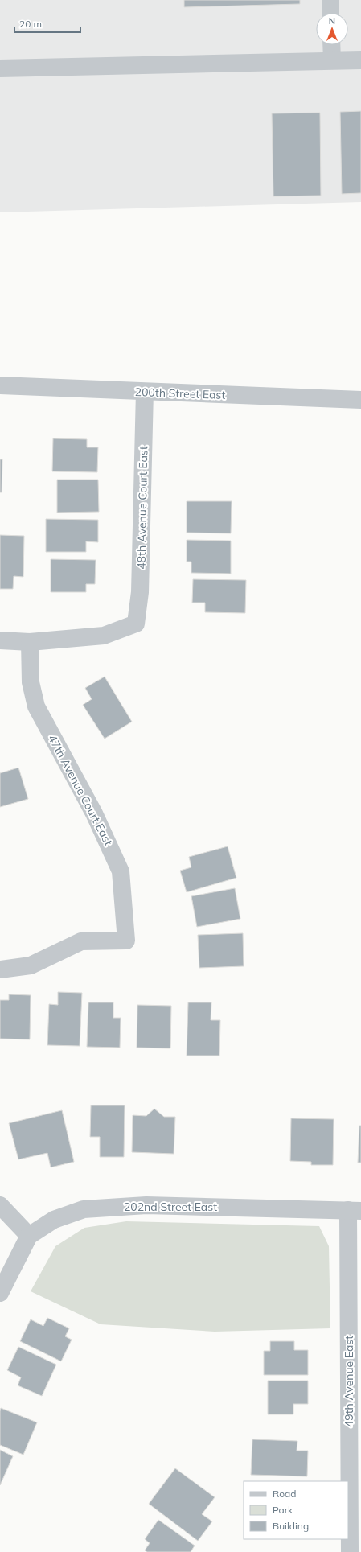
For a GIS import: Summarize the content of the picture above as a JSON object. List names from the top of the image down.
{
  "streets": {
    "street": [
      "200th Street East",
      "48th Avenue Court East",
      "47th Avenue Court East",
      "202nd Street East",
      "49th Avenue East"
    ]
  },
  "crossings": [
    ["200th Street East", "48th Avenue Court East"],
    ["48th Avenue Court East", "47th Avenue Court East"],
    ["202nd Street East", "49th Avenue East"]
  ],
  "legend": ["Road", "Park", "Building"],
  "scale_bar": "20 m",
  "north": "top"
}
